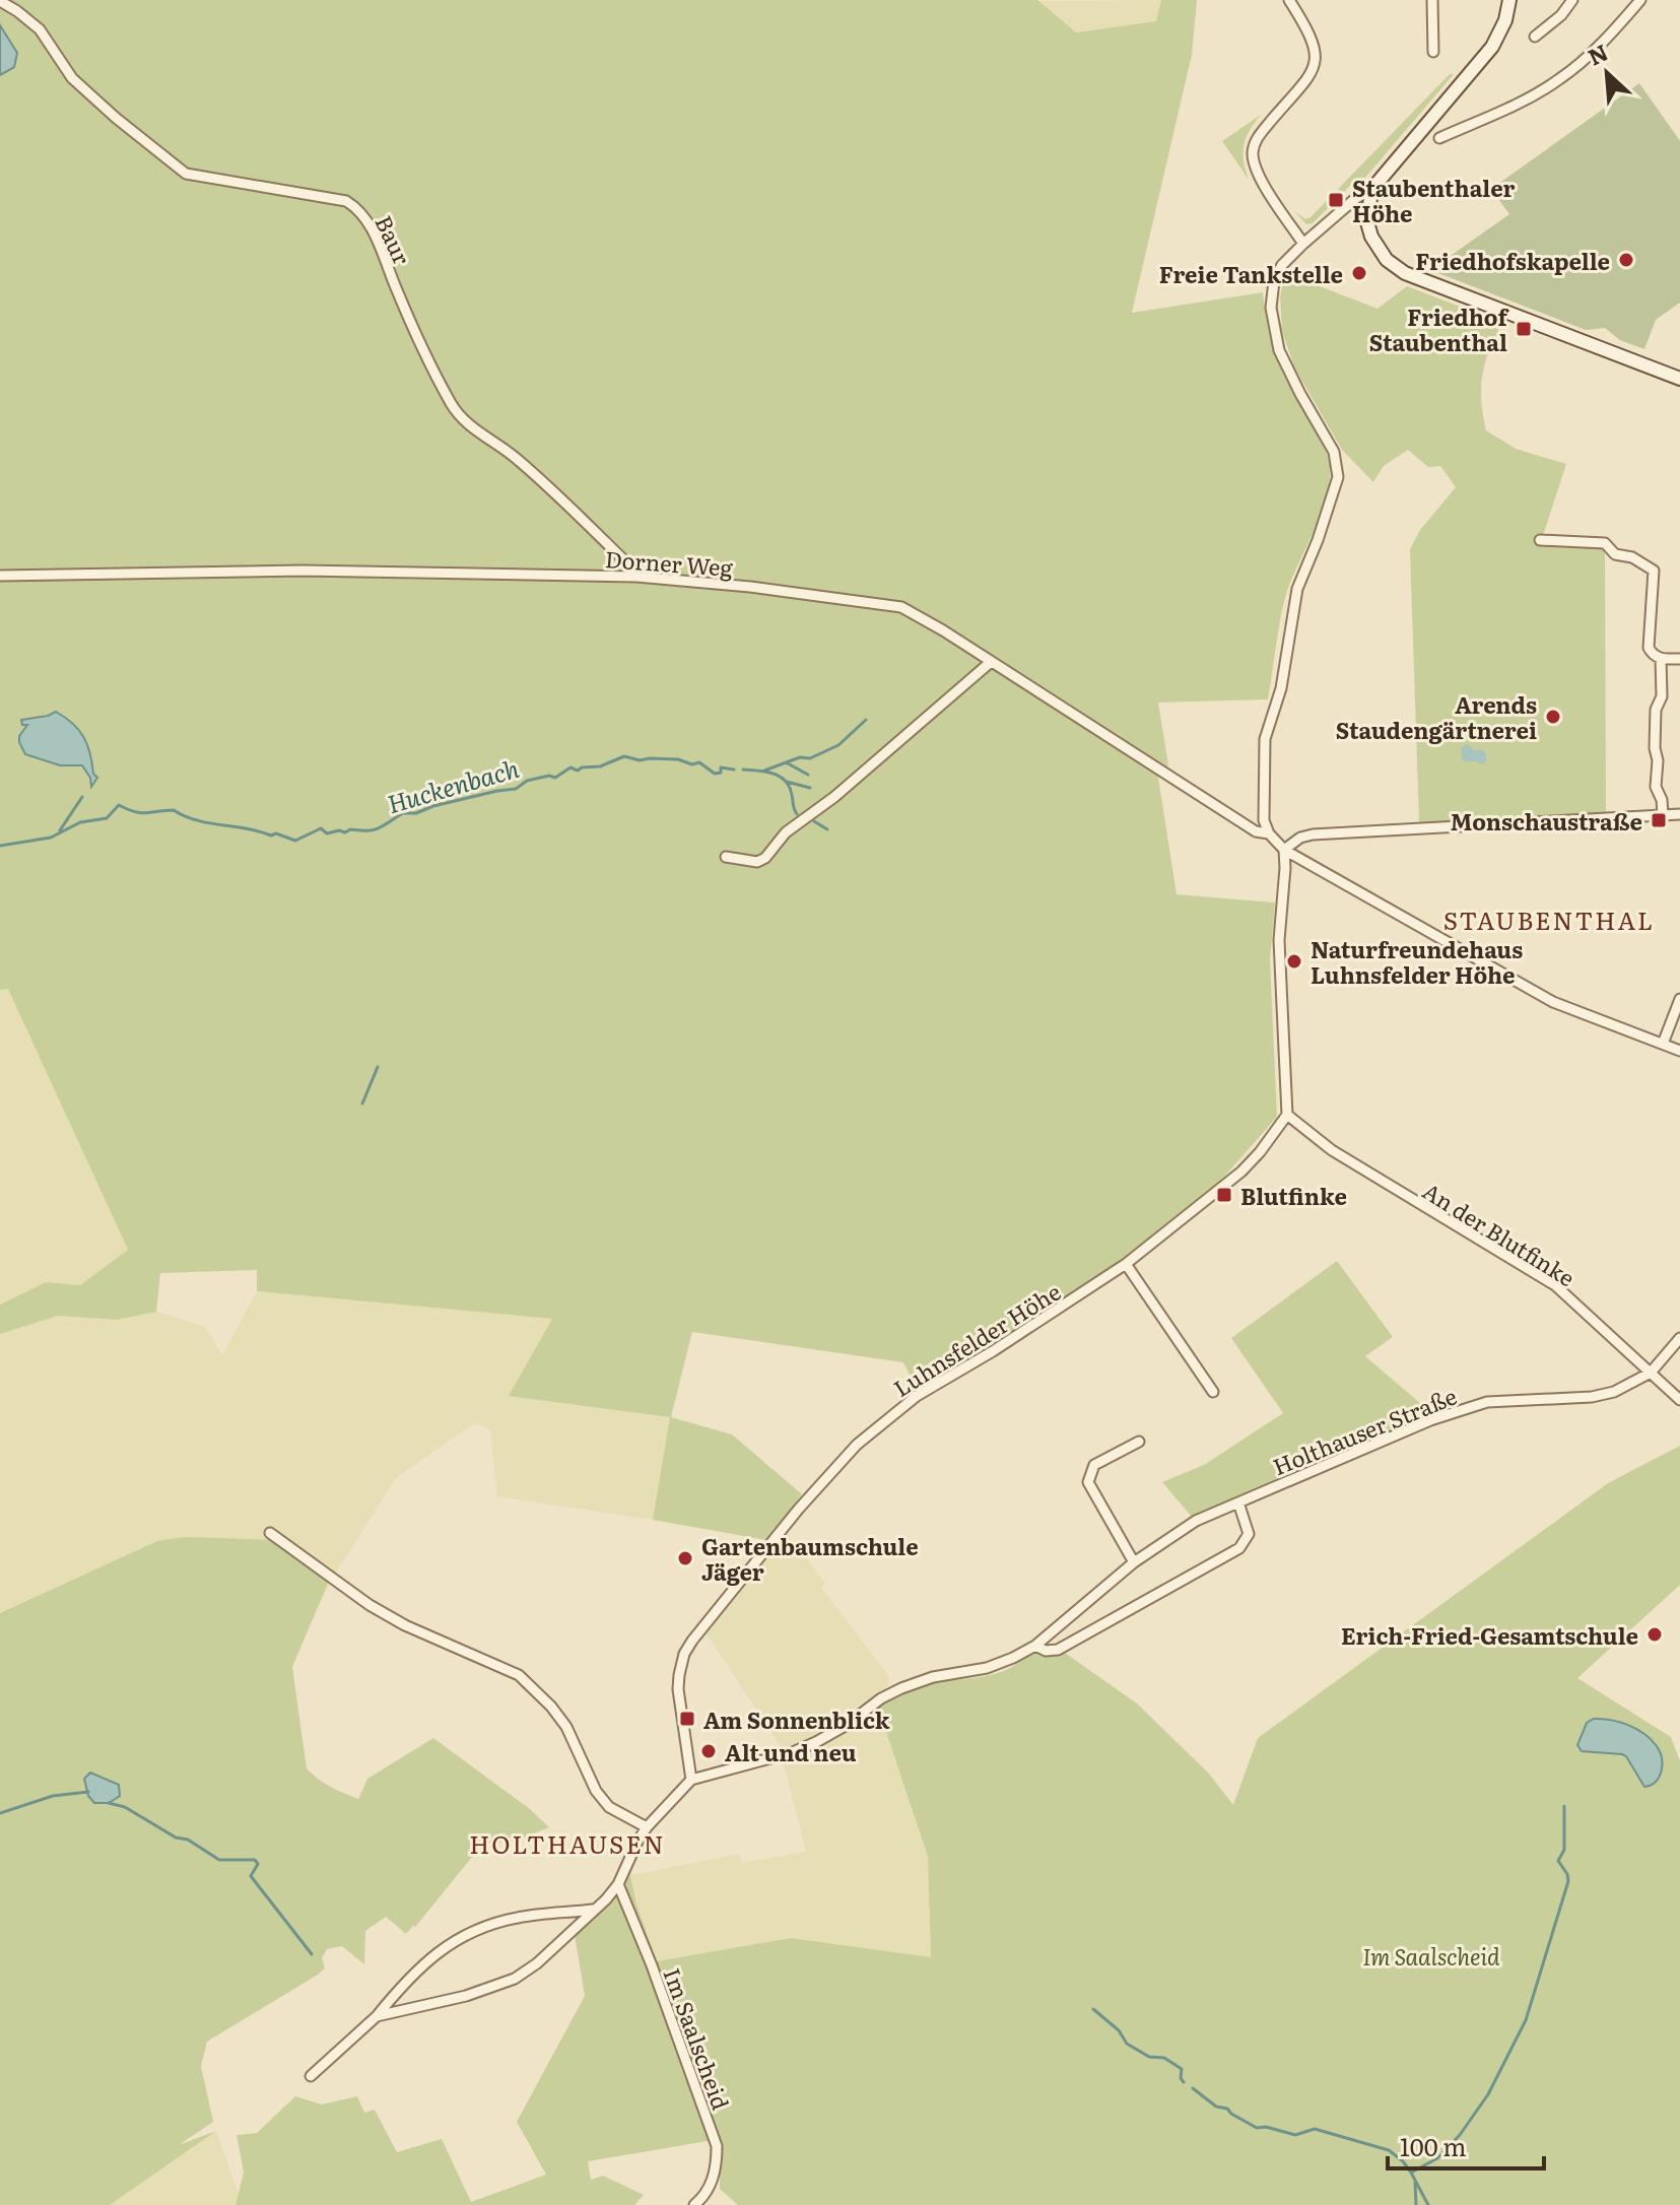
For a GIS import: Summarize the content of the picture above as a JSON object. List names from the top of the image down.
{
  "streets": {
    "street": [
      "Baur",
      "Dorner Weg",
      "An der Blutfinke",
      "Luhnsfelder Höhe",
      "Holthauser Straße",
      "Im Saalscheid"
    ]
  },
  "crossings": [
    ["Baur", "Dorner Weg"],
    ["An der Blutfinke", "Luhnsfelder Höhe"],
    ["An der Blutfinke", "Holthauser Straße"],
    ["Luhnsfelder Höhe", "Holthauser Straße"]
  ],
  "districts": ["STAUBENTHAL", "HOLTHAUSEN"],
  "water": ["Huckenbach"],
  "parks": ["Im Saalscheid"],
  "places": {
    "transit": [
      "Staubenthaler Höhe",
      "Friedhof Staubenthal",
      "Monschaustraße",
      "Blutfinke",
      "Am Sonnenblick"
    ],
    "other": [
      "Friedhofskapelle",
      "Freie Tankstelle",
      "Arends Staudengärtnerei",
      "Naturfreundehaus Luhnsfelder Höhe",
      "Gartenbaumschule Jäger",
      "Erich-Fried-Gesamtschule",
      "Alt und neu"
    ]
  },
  "scale_bar": "100 m",
  "north": "top left"
}
